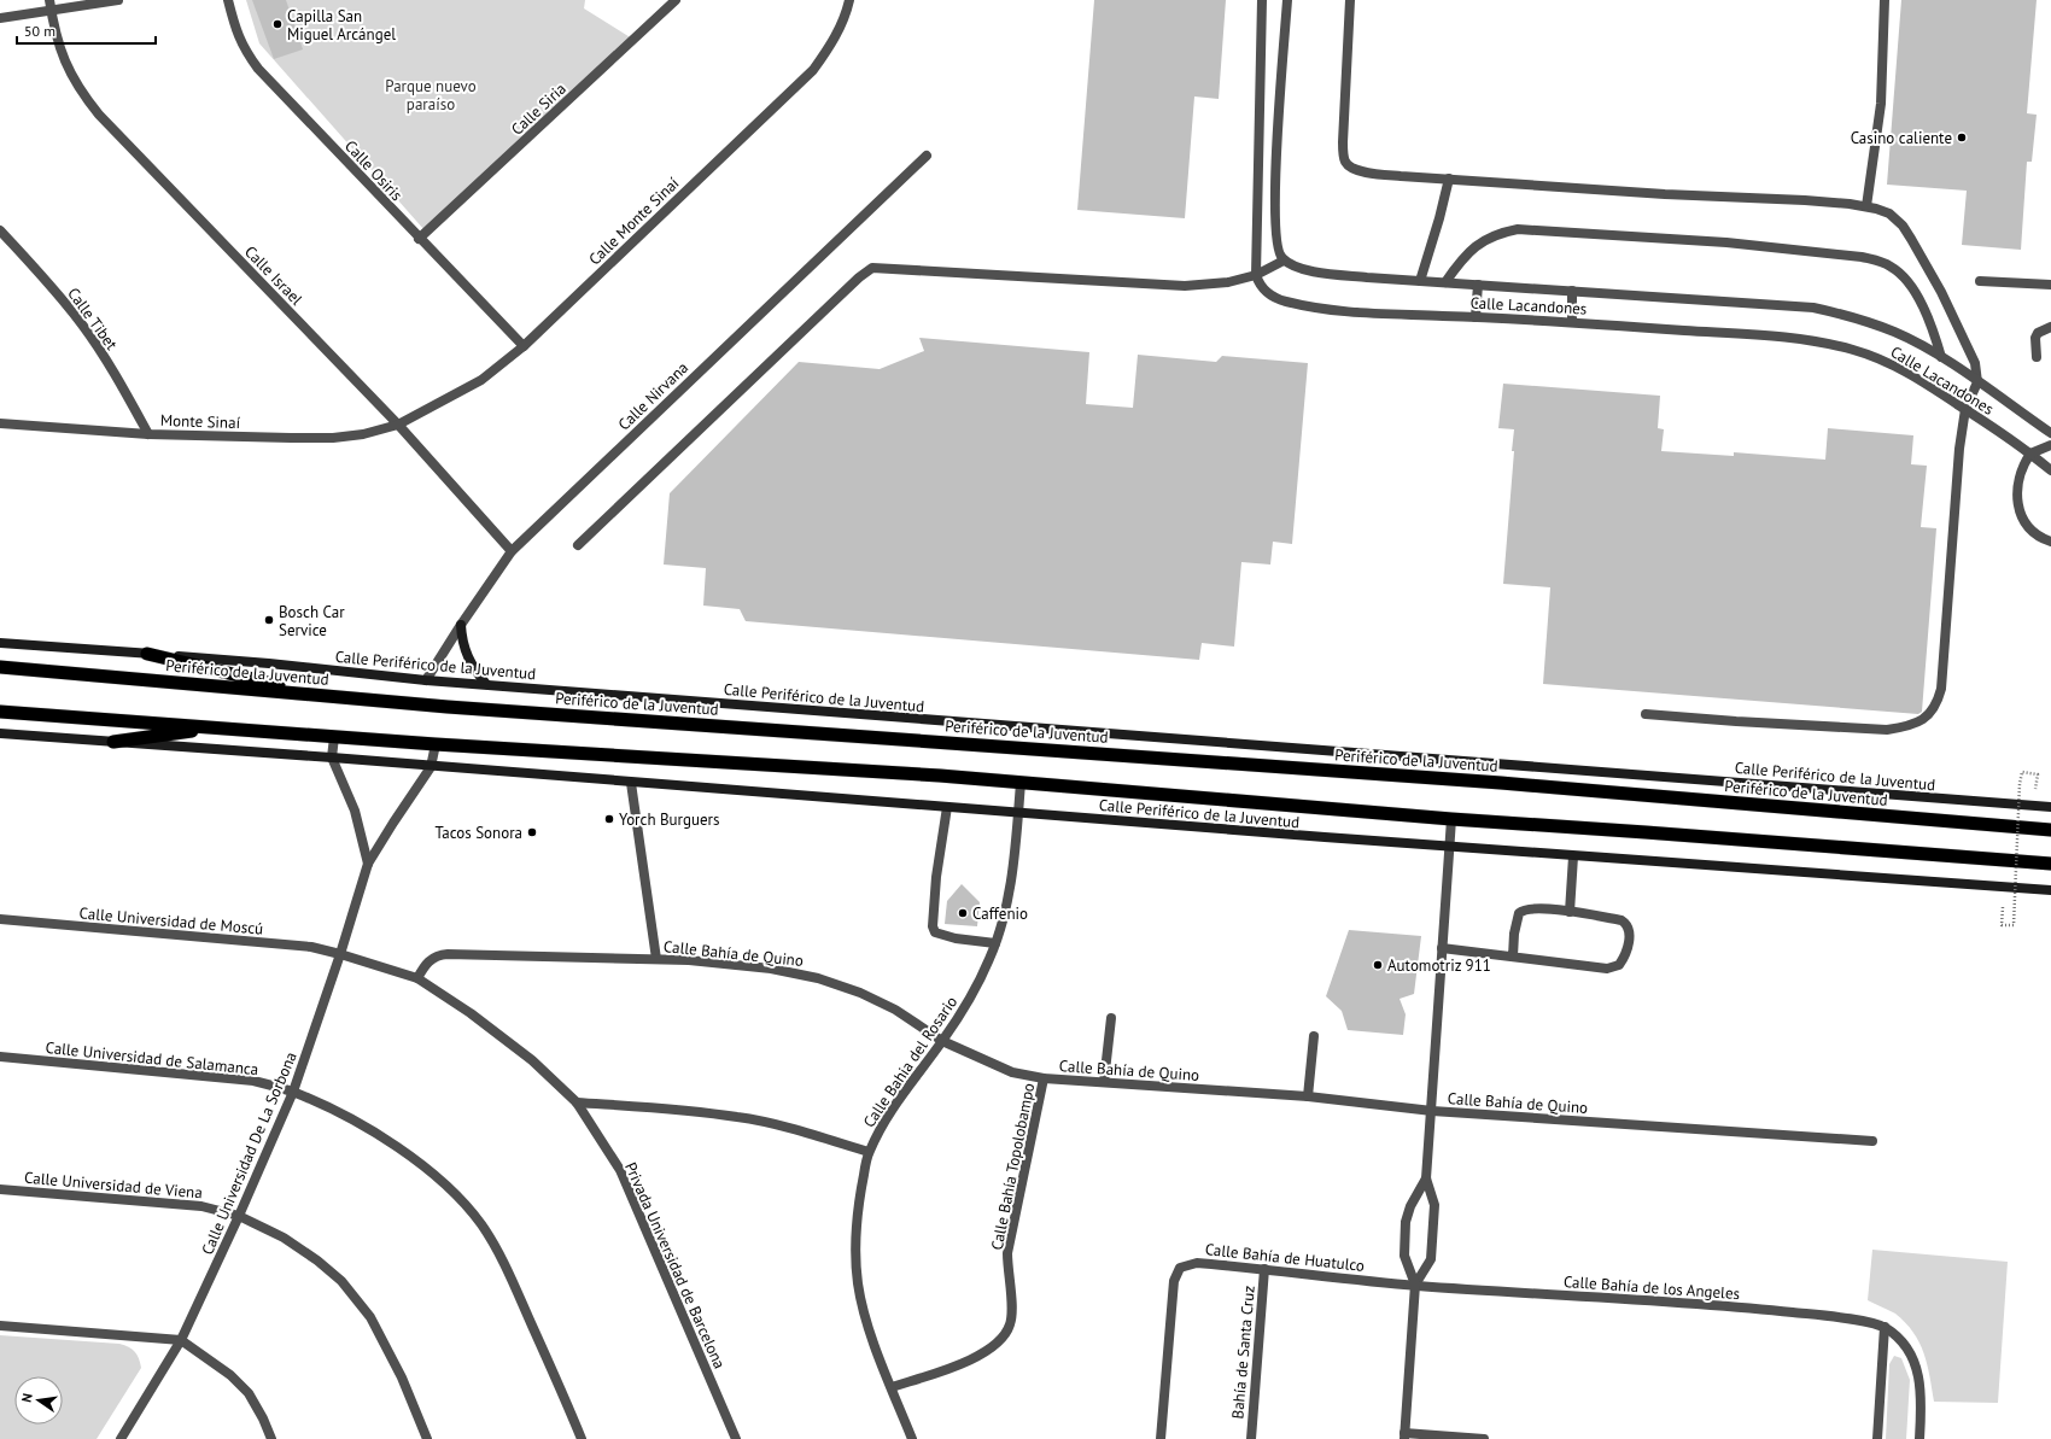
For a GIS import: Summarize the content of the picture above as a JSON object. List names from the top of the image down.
{
  "streets": {
    "highway": ["Periférico de la Juventud"],
    "main road": ["Calle Periférico de la Juventud"],
    "street": [
      "Calle Siria",
      "Calle Osiris",
      "Calle Monte Sinaí",
      "Calle Israel",
      "Calle Lacandones",
      "Calle Tibet",
      "Calle Nirvana",
      "Monte Sinaí",
      "Calle Universidad de Moscú",
      "Calle Bahía de Quino",
      "Calle Universidad de Salamanca",
      "Calle Bahia del Rosario",
      "Calle Universidad De La Sorbona",
      "Calle Bahía Topolobampo",
      "Calle Universidad de Viena",
      "Calle Bahía de Huatulco",
      "Privada Universidad de Barcelona",
      "Calle Bahía de los Angeles",
      "Bahía de Santa Cruz"
    ]
  },
  "crossings": [
    ["Calle Siria", "Calle Osiris"],
    ["Calle Osiris", "Calle Monte Sinaí"],
    ["Calle Monte Sinaí", "Calle Israel"],
    ["Calle Monte Sinaí", "Monte Sinaí"],
    ["Calle Israel", "Calle Nirvana"],
    ["Calle Israel", "Monte Sinaí"],
    ["Calle Tibet", "Monte Sinaí"],
    ["Calle Nirvana", "Calle Periférico de la Juventud"],
    ["Calle Periférico de la Juventud", "Calle Bahia del Rosario"],
    ["Calle Periférico de la Juventud", "Calle Universidad De La Sorbona"],
    ["Calle Universidad de Moscú", "Calle Universidad De La Sorbona"],
    ["Calle Universidad de Moscú", "Privada Universidad de Barcelona"],
    ["Calle Bahía de Quino", "Calle Bahia del Rosario"],
    ["Calle Bahía de Quino", "Calle Bahía Topolobampo"],
    ["Calle Bahía de Quino", "Privada Universidad de Barcelona"],
    ["Calle Universidad de Salamanca", "Calle Universidad De La Sorbona"],
    ["Calle Bahia del Rosario", "Calle Bahía Topolobampo"],
    ["Calle Universidad De La Sorbona", "Calle Universidad de Viena"],
    ["Calle Universidad De La Sorbona", "Privada Universidad de Barcelona"],
    ["Calle Bahía de Huatulco", "Calle Bahía de los Angeles"],
    ["Calle Bahía de Huatulco", "Bahía de Santa Cruz"]
  ],
  "parks": ["Parque nuevo paraíso"],
  "places": [
    "Capilla San Miguel Arcángel",
    "Casino caliente",
    "Bosch Car Service",
    "Yorch Burguers",
    "Tacos Sonora",
    "Caffenio",
    "Automotriz 911"
  ],
  "scale_bar": "50 m",
  "north": "left"
}
